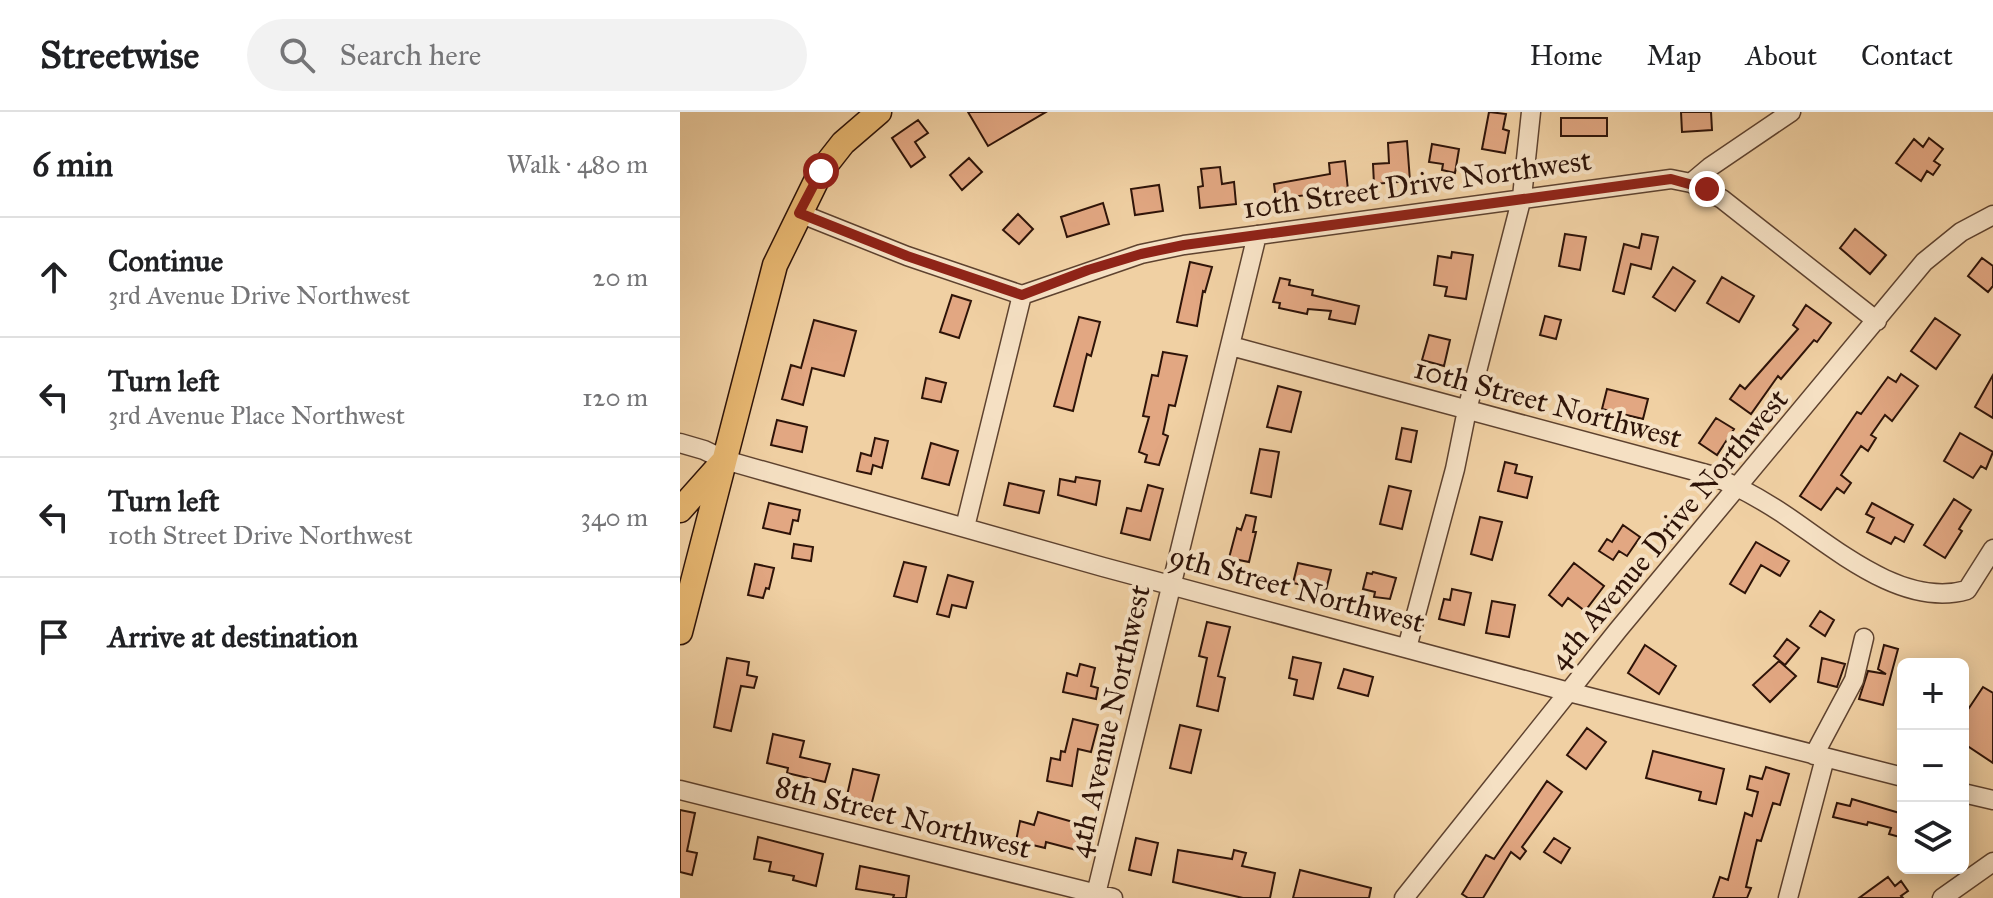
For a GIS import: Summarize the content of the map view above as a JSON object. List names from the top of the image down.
{
  "streets": {
    "street": [
      "10th Street Drive Northwest",
      "10th Street Northwest",
      "4th Avenue Drive Northwest",
      "9th Street Northwest",
      "4th Avenue Northwest",
      "8th Street Northwest"
    ]
  },
  "crossings": [
    ["10th Street Drive Northwest", "4th Avenue Drive Northwest"],
    ["10th Street Drive Northwest", "4th Avenue Northwest"],
    ["10th Street Northwest", "4th Avenue Drive Northwest"],
    ["10th Street Northwest", "4th Avenue Northwest"],
    ["4th Avenue Drive Northwest", "9th Street Northwest"],
    ["9th Street Northwest", "4th Avenue Northwest"],
    ["4th Avenue Northwest", "8th Street Northwest"]
  ],
  "page": {
    "header": "Streetwise",
    "search": "Search here",
    "nav": [
      "Home",
      "Map",
      "About",
      "Contact"
    ],
    "heading": ["6 min", "Walk · 480 m"],
    "list": [
      ["Continue", "3rd Avenue Drive Northwest", "20 m"],
      ["Turn left", "3rd Avenue Place Northwest", "120 m"],
      ["Turn left", "10th Street Drive Northwest", "340 m"],
      "Arrive at destination"
    ],
    "map_buttons": ["+", "−"]
  }
}
